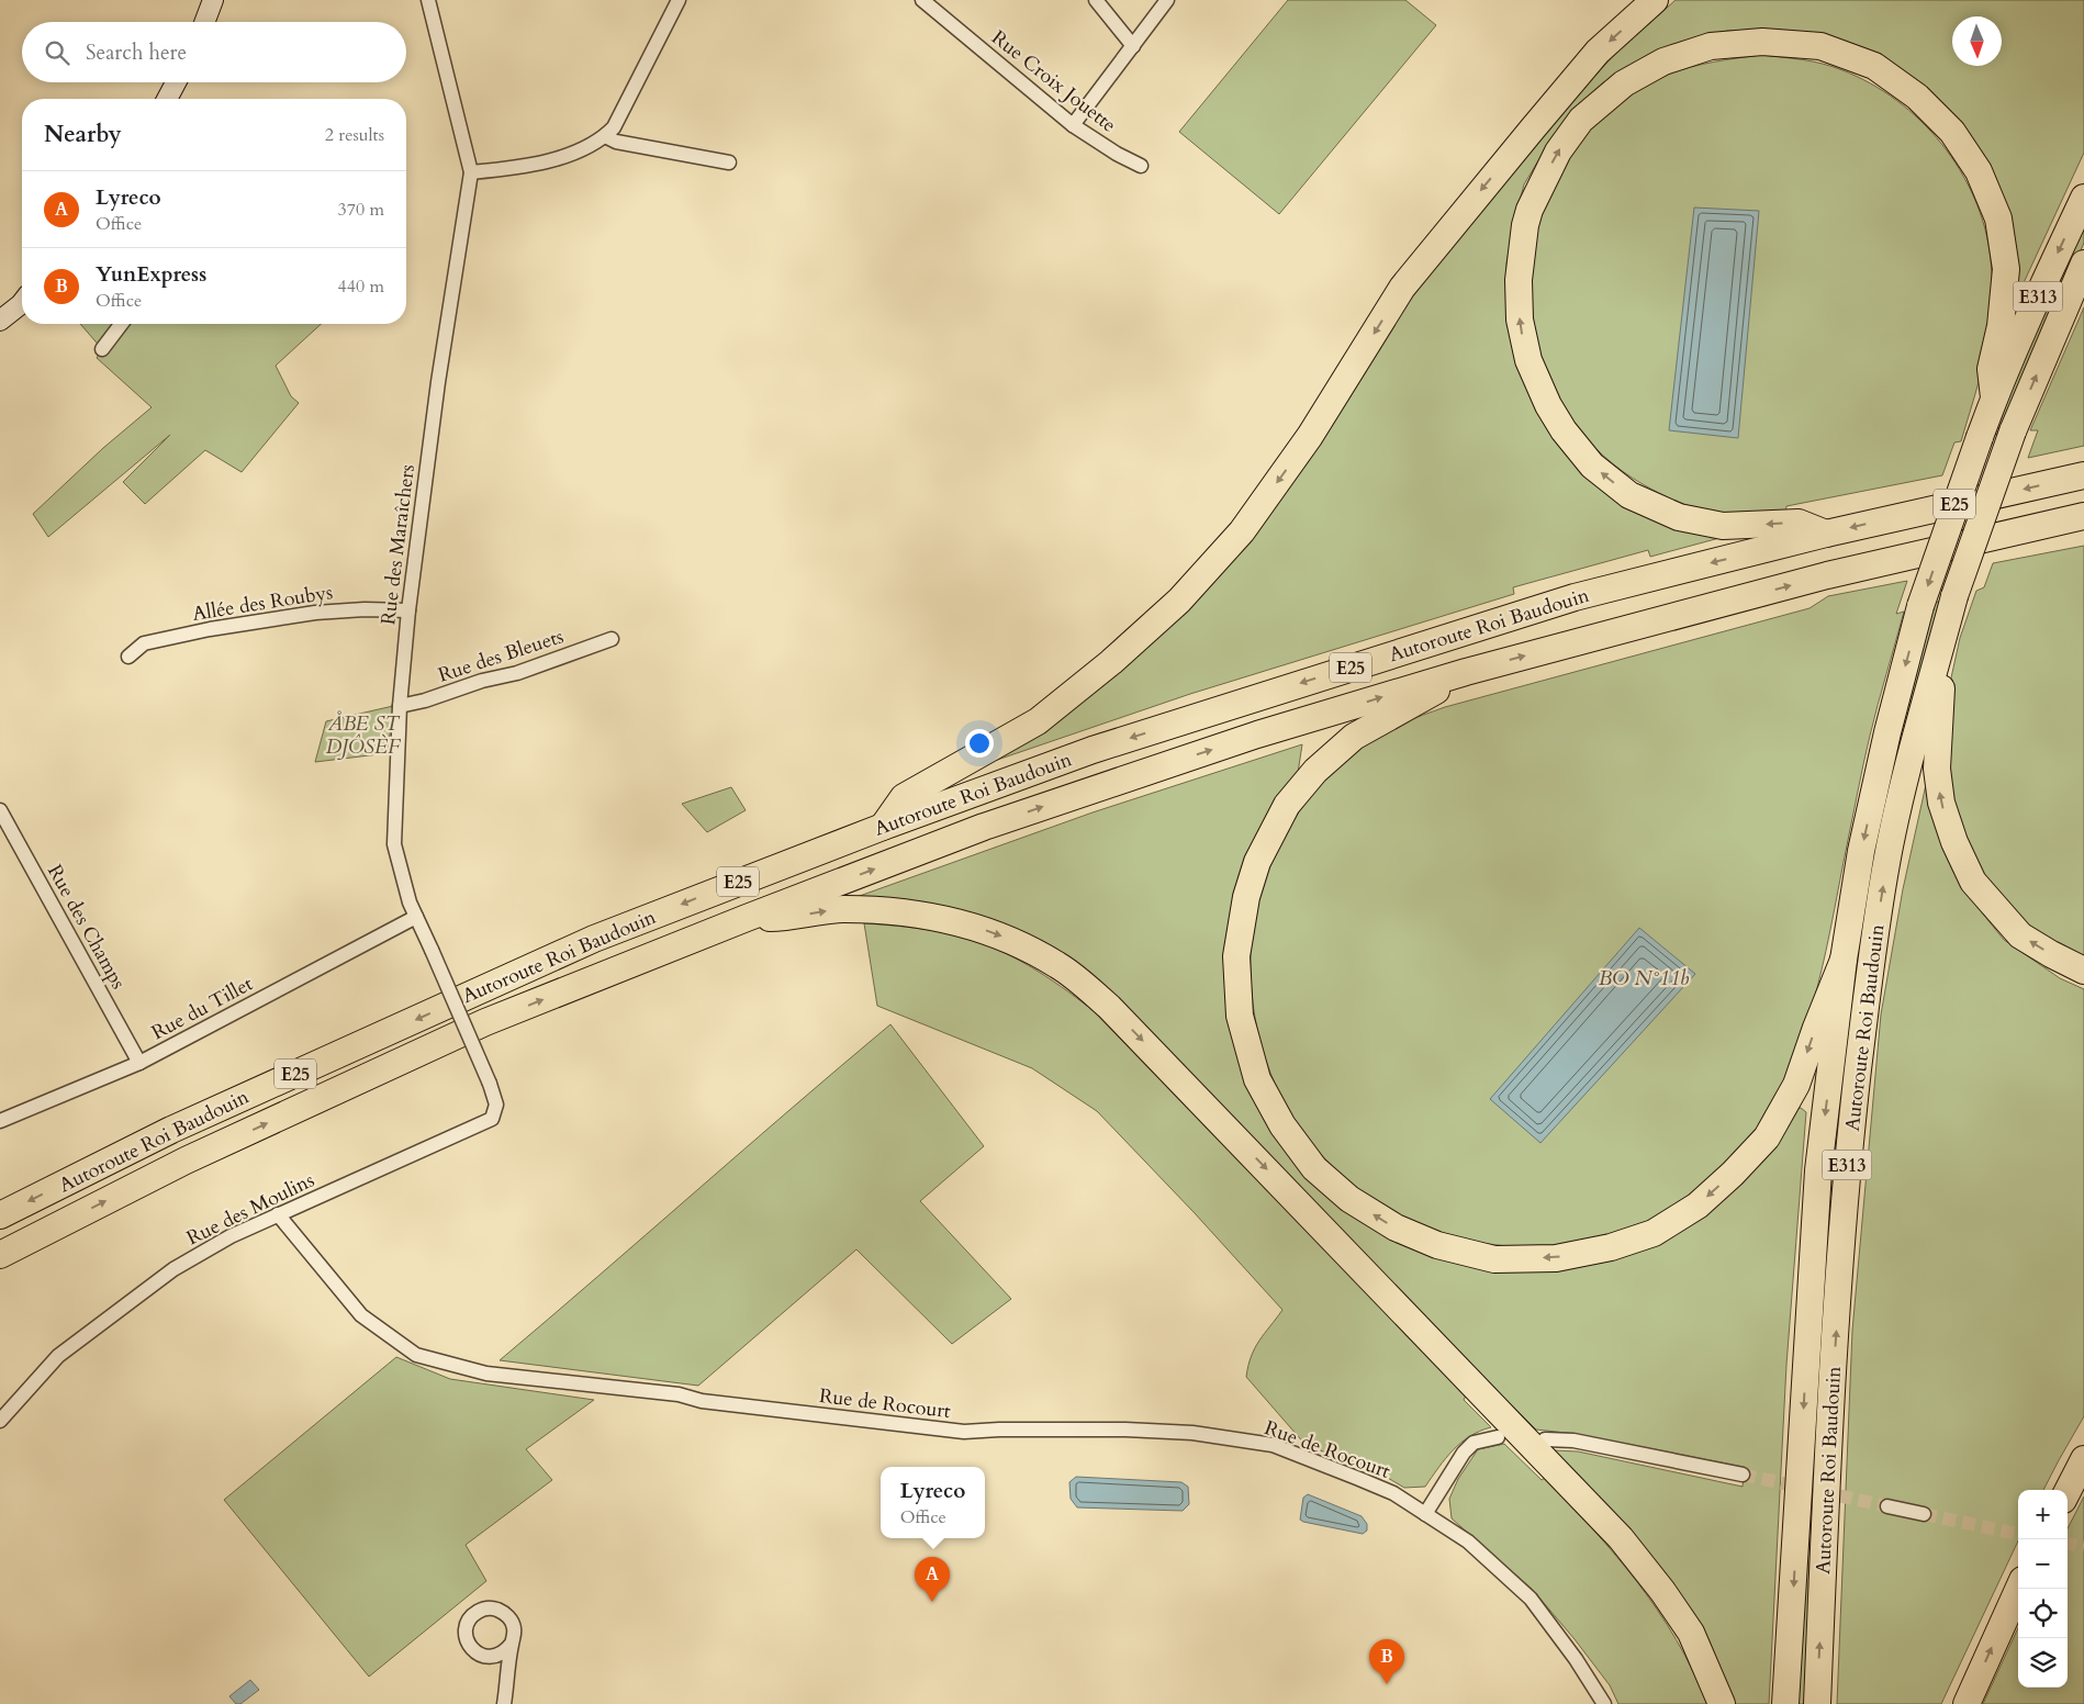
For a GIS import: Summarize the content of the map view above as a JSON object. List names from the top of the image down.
{
  "streets": {
    "highway": ["E313", "E25", "Autoroute Roi Baudouin"],
    "street": [
      "Rue Croix Jouette",
      "Rue des Maraîchers",
      "Allée des Roubys",
      "Rue des Bleuets",
      "Rue des Champs",
      "Rue du Tillet",
      "Rue des Moulins",
      "Rue de Rocourt"
    ]
  },
  "crossings": [
    ["E25", "Autoroute Roi Baudouin"],
    ["Rue des Maraîchers", "Allée des Roubys"],
    ["Rue des Maraîchers", "Rue des Bleuets"],
    ["Rue des Maraîchers", "Rue du Tillet"],
    ["Rue des Maraîchers", "Rue des Moulins"],
    ["Rue des Champs", "Rue du Tillet"],
    ["Rue des Moulins", "Rue de Rocourt"]
  ],
  "water": ["BO N°11b"],
  "parks": ["ÅBE ST DJÔSÈF"],
  "north": "bottom",
  "page": {
    "search": "Search here",
    "heading": ["Nearby", "2 results"],
    "list": [
      {
        "mark": "A",
        "name": "Lyreco",
        "note": "Office",
        "value": "370 m"
      },
      {
        "mark": "B",
        "name": "YunExpress",
        "note": "Office",
        "value": "440 m"
      }
    ],
    "popup": ["Lyreco", "Office"],
    "map_buttons": ["+", "−"],
    "pins": ["A", "B"]
  }
}
